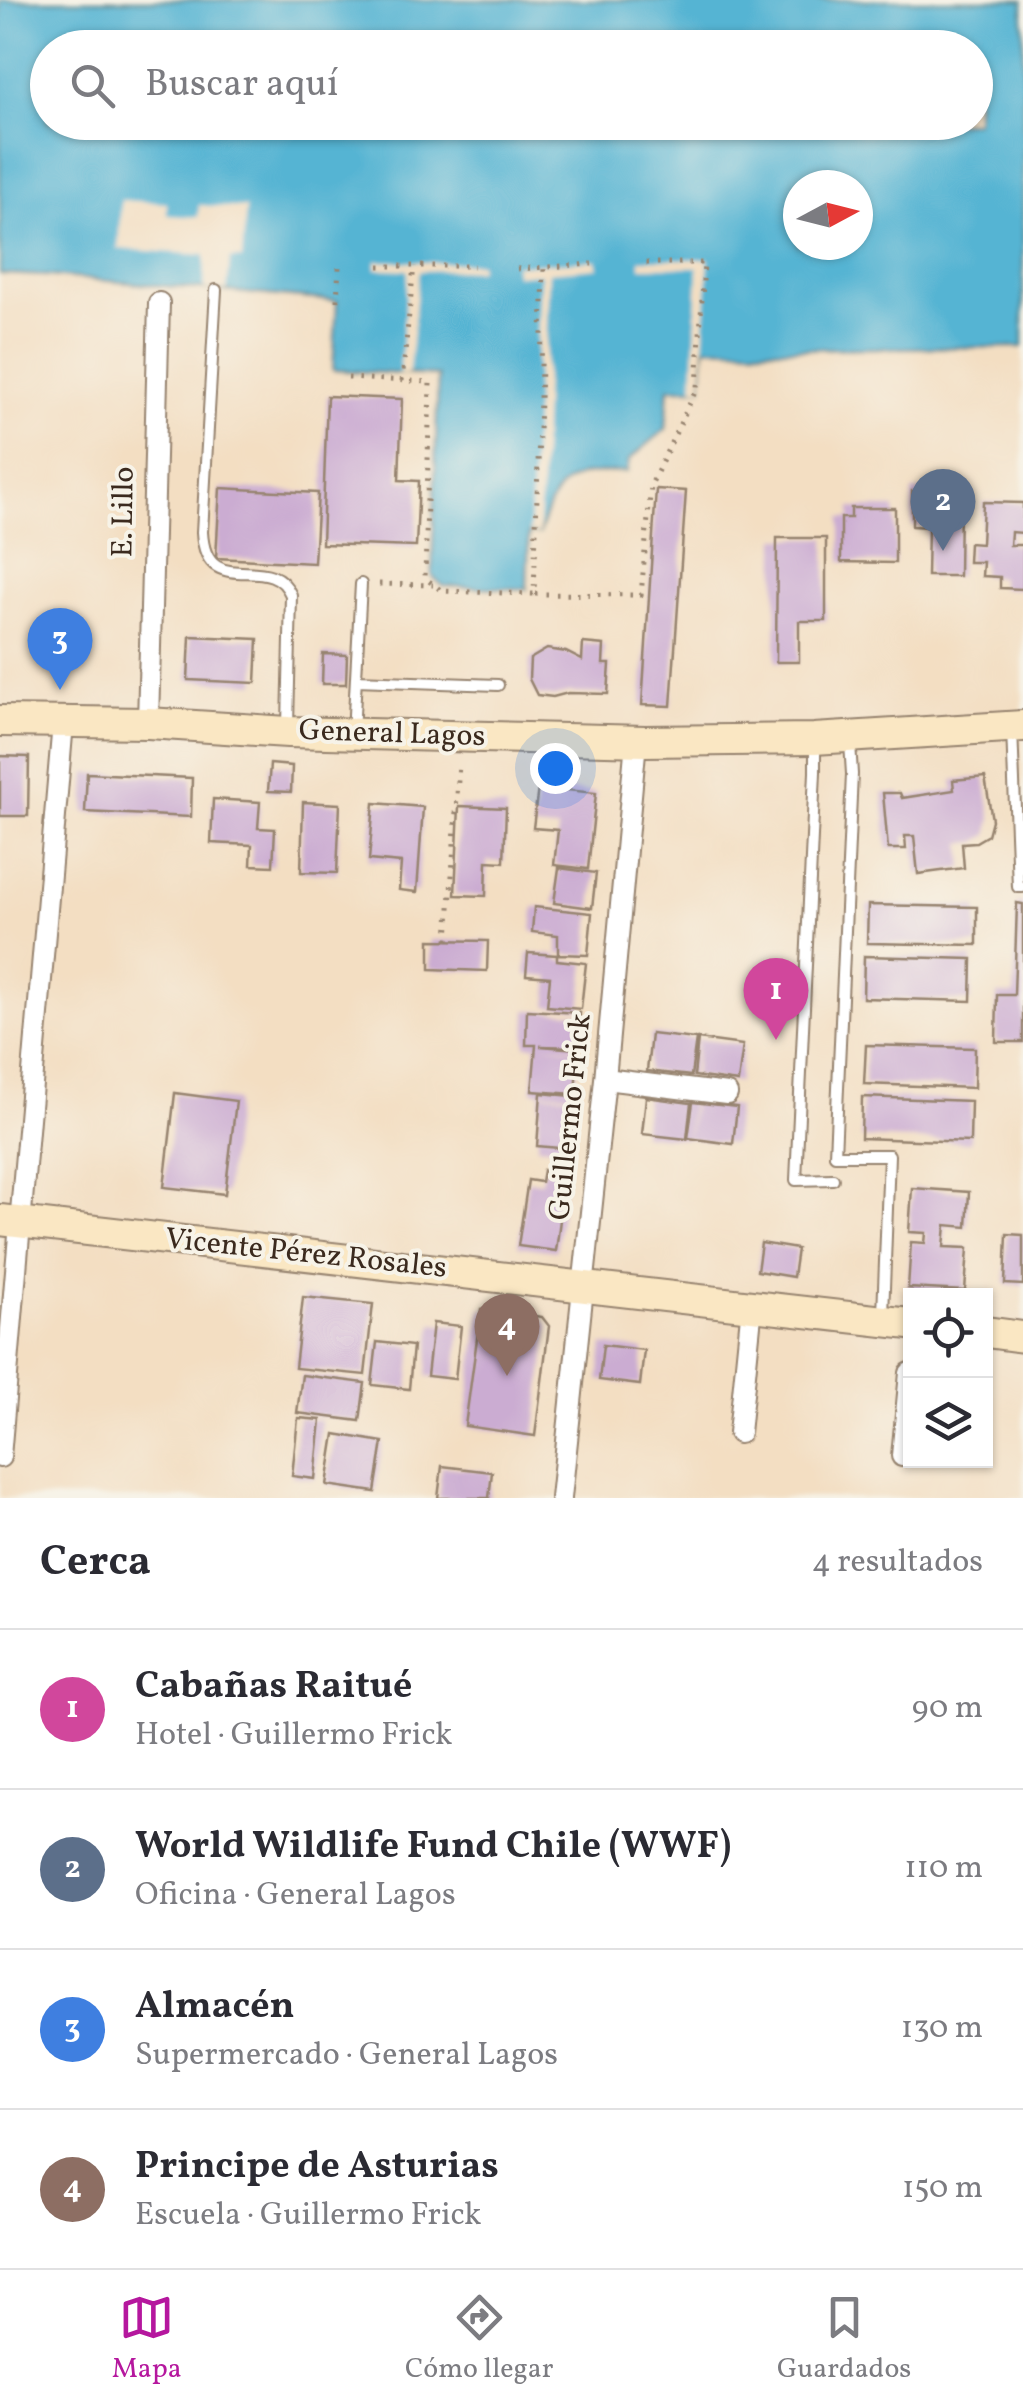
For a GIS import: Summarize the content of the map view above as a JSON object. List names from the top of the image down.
{
  "streets": {
    "main road": ["General Lagos", "Vicente Pérez Rosales"],
    "street": ["E. Lillo", "Guillermo Frick"]
  },
  "crossings": [
    ["E. Lillo", "General Lagos"],
    ["General Lagos", "Guillermo Frick"],
    ["Guillermo Frick", "Vicente Pérez Rosales"]
  ],
  "north": "right",
  "page": {
    "search": "Buscar aquí",
    "pins": [
      "2",
      "3",
      "1",
      "4"
    ],
    "heading": ["Cerca", "4 resultados"],
    "list": [
      {
        "mark": "1",
        "name": "Cabañas Raitué",
        "note": "Hotel · Guillermo Frick",
        "value": "90 m"
      },
      {
        "mark": "2",
        "name": "World Wildlife Fund Chile (WWF)",
        "note": "Oficina · General Lagos",
        "value": "110 m"
      },
      {
        "mark": "3",
        "name": "Almacén",
        "note": "Supermercado · General Lagos",
        "value": "130 m"
      },
      {
        "mark": "4",
        "name": "Principe de Asturias",
        "note": "Escuela · Guillermo Frick",
        "value": "150 m"
      }
    ],
    "nav": ["Mapa", "Cómo llegar", "Guardados"]
  }
}
